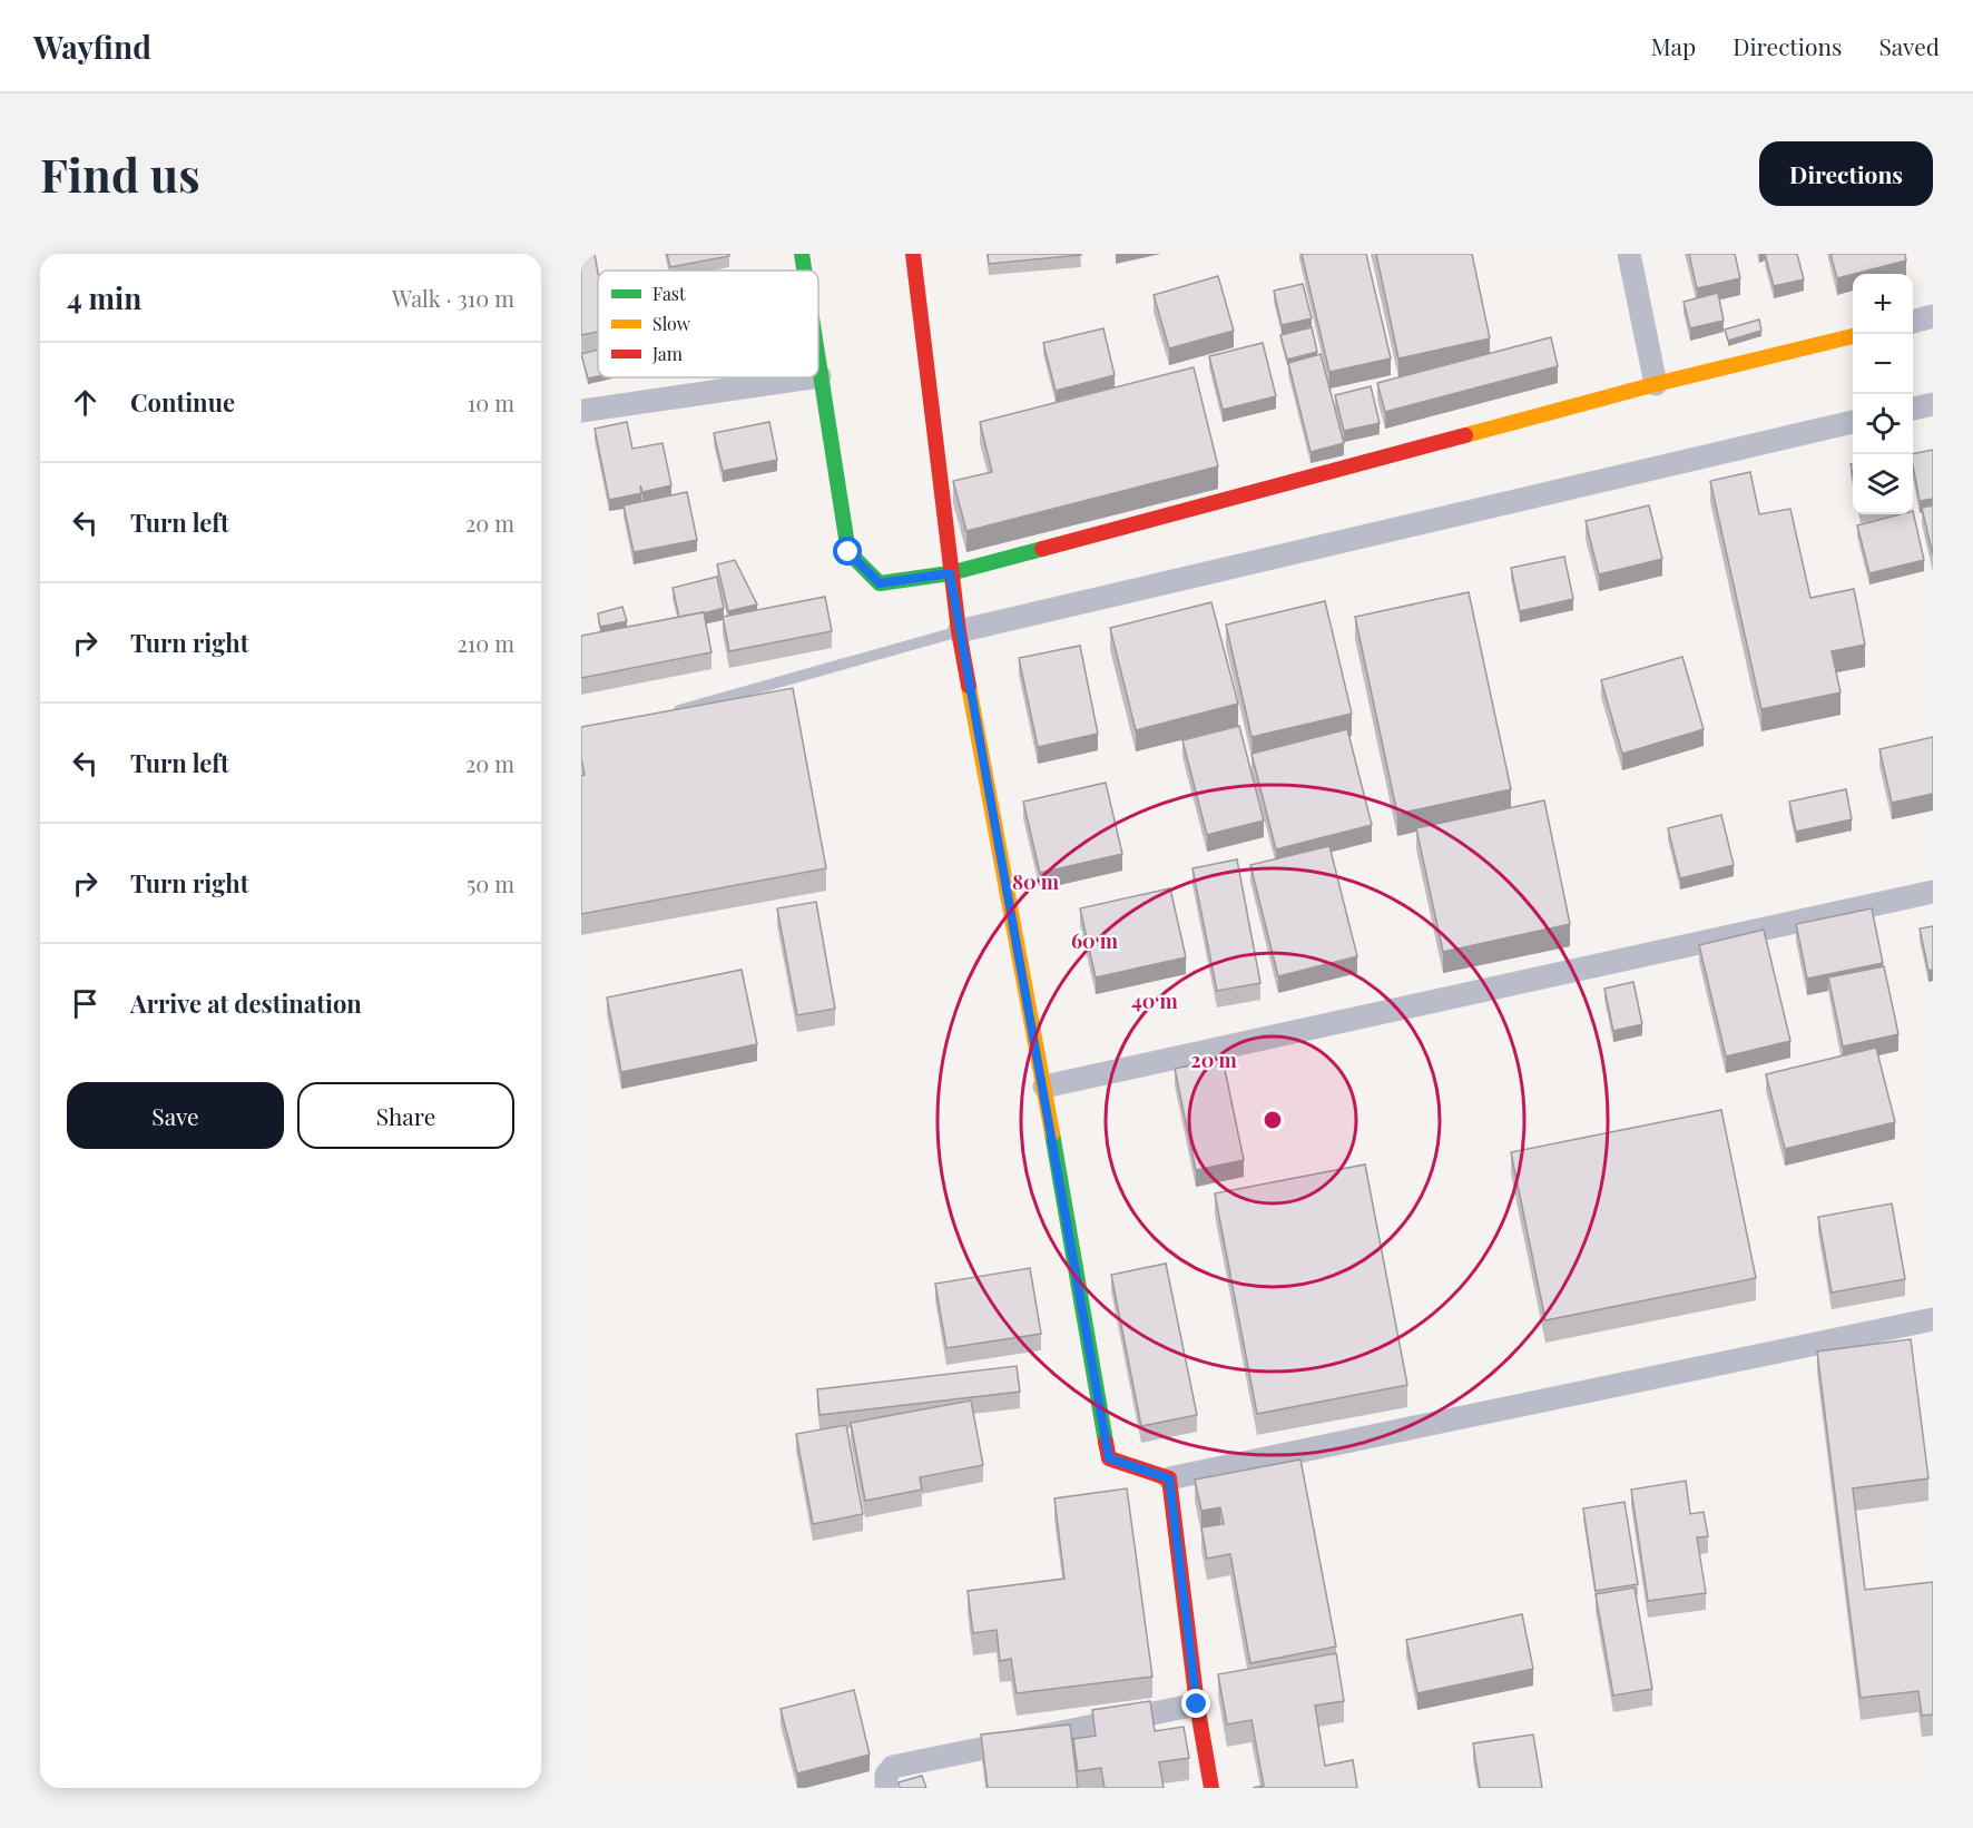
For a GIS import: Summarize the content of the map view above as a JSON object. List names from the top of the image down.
{
  "legend": ["Fast", "Slow", "Jam"],
  "page": {
    "header": "Wayfind",
    "nav": ["Map", "Directions", "Saved"],
    "buttons": [
      "Directions",
      ["Save", "Share"]
    ],
    "title": "Find us",
    "heading": ["4 min", "Walk · 310 m"],
    "map_buttons": ["+", "−"],
    "list": [
      ["Continue", "10 m"],
      ["Turn left", "20 m"],
      ["Turn right", "210 m"],
      ["Turn left", "20 m"],
      ["Turn right", "50 m"],
      "Arrive at destination"
    ]
  },
  "rings": [
    "80 m",
    "60 m",
    "40 m",
    "20 m"
  ]
}
